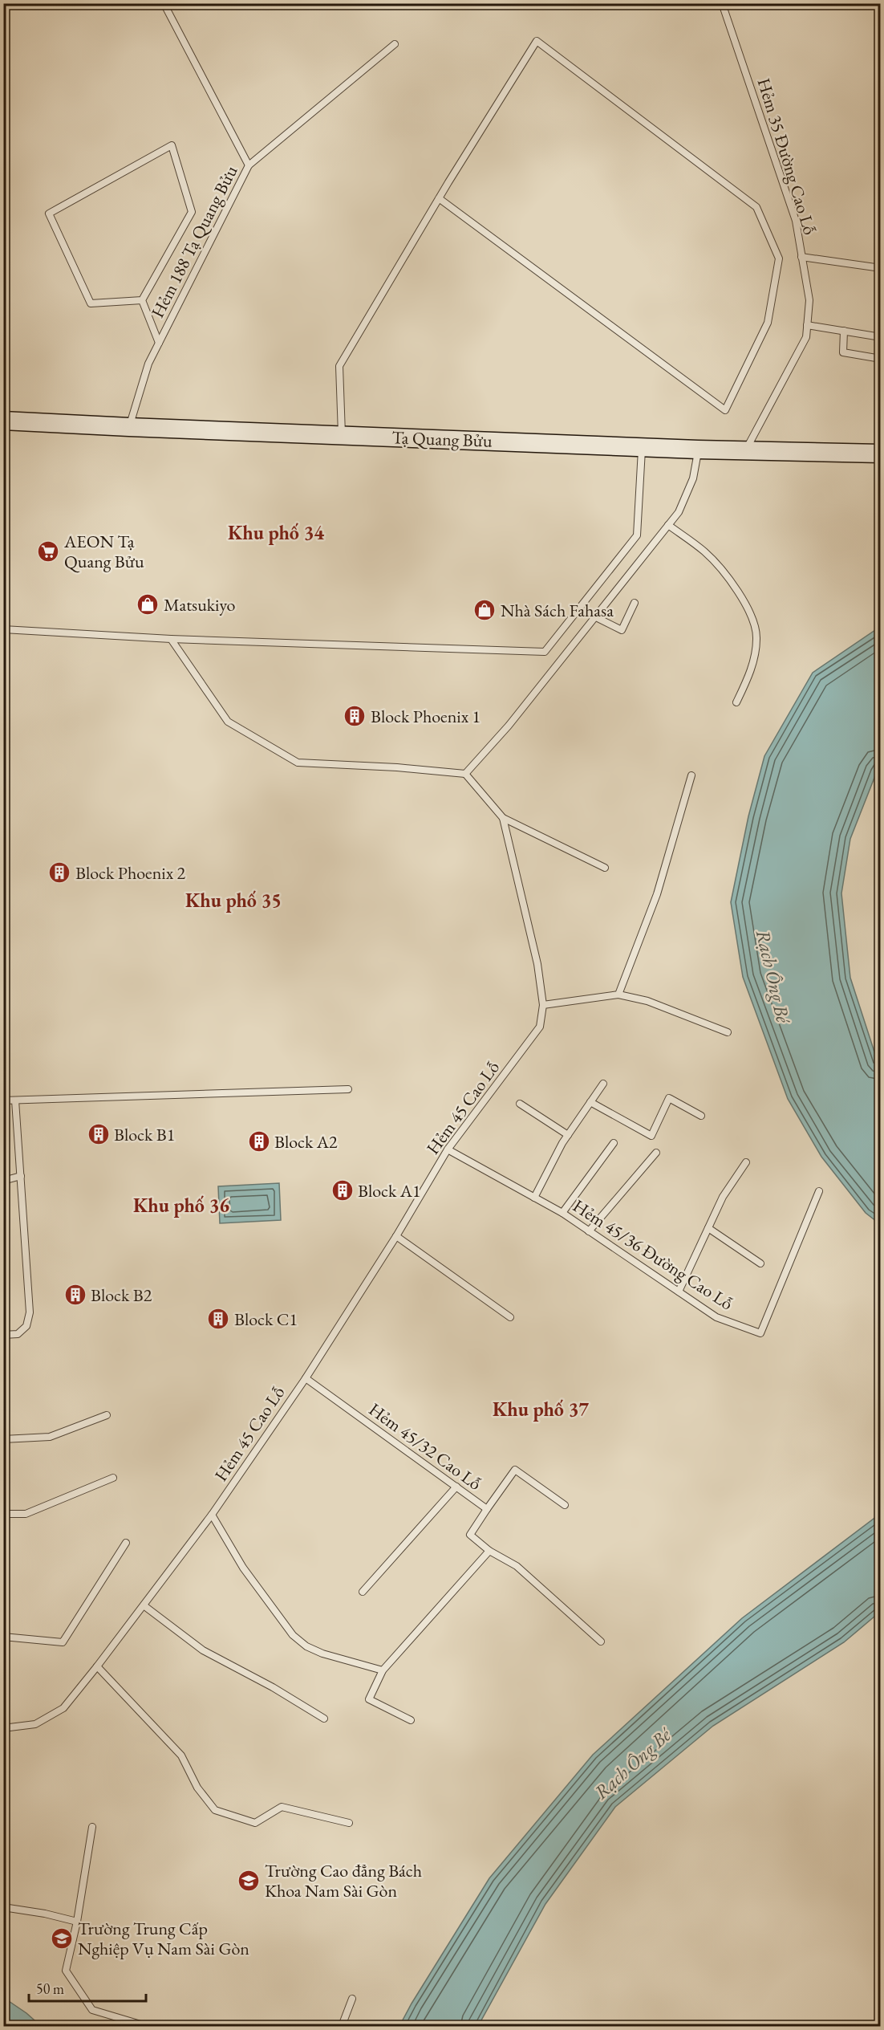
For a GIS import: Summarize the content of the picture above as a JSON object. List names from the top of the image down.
{
  "streets": {
    "main road": ["Tạ Quang Bửu"],
    "lane": [
      "Hẻm 35 Đường Cao Lỗ",
      "Hẻm 188 Tạ Quang Bửu",
      "Hẻm 45 Cao Lỗ",
      "Hẻm 45/36 Đường Cao Lỗ",
      "Hẻm 45/32 Cao Lỗ"
    ]
  },
  "crossings": [
    ["Hẻm 35 Đường Cao Lỗ", "Tạ Quang Bửu"],
    ["Hẻm 188 Tạ Quang Bửu", "Tạ Quang Bửu"],
    ["Hẻm 45 Cao Lỗ", "Hẻm 45/36 Đường Cao Lỗ"],
    ["Hẻm 45 Cao Lỗ", "Hẻm 45/32 Cao Lỗ"]
  ],
  "districts": [
    "Khu phố 34",
    "Khu phố 35",
    "Khu phố 36",
    "Khu phố 37"
  ],
  "water": ["Rạch Ông Bé"],
  "places": {
    "supermarket": ["AEON Tạ Quang Bửu"],
    "shop": ["Matsukiyo", "Nhà Sách Fahasa"],
    "building": [
      "Block Phoenix 1",
      "Block Phoenix 2",
      "Block B1",
      "Block A2",
      "Block A1",
      "Block B2",
      "Block C1"
    ],
    "school or university": ["Trường Cao đẳng Bách Khoa Nam Sài Gòn", "Trường Trung Cấp Nghiệp Vụ Nam Sài Gòn"]
  },
  "scale_bar": "50 m"
}
